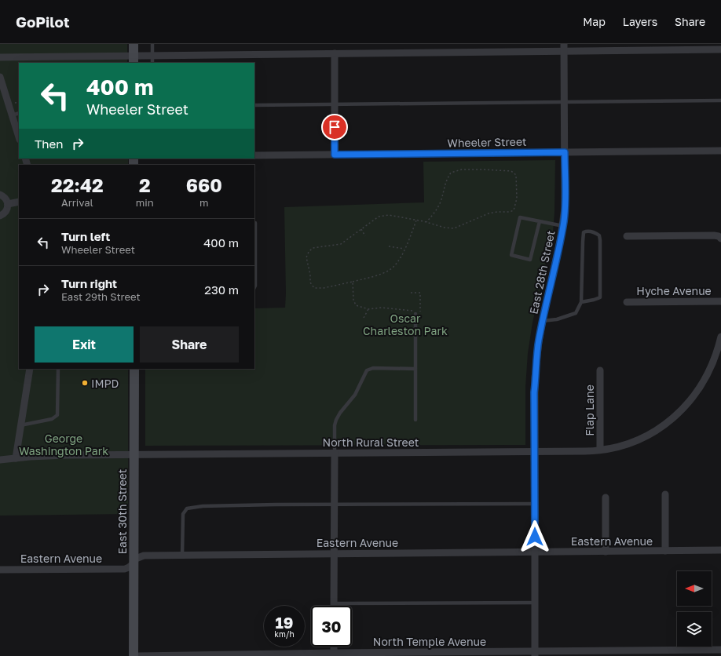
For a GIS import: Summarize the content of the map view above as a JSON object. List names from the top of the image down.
{
  "streets": {
    "main road": ["East 30th Street"],
    "street": [
      "Wheeler Street",
      "East 28th Street",
      "Hyche Avenue",
      "Flap Lane",
      "North Rural Street",
      "Eastern Avenue",
      "North Temple Avenue"
    ]
  },
  "crossings": [
    ["Wheeler Street", "East 28th Street"],
    ["East 28th Street", "North Rural Street"],
    ["East 28th Street", "Eastern Avenue"],
    ["East 28th Street", "North Temple Avenue"],
    ["Flap Lane", "North Rural Street"],
    ["North Rural Street", "East 30th Street"],
    ["East 30th Street", "Eastern Avenue"]
  ],
  "parks": ["Oscar Charleston Park", "George Washington Park"],
  "places": ["IMPD"],
  "north": "left",
  "page": {
    "header": "GoPilot",
    "nav": ["Map", "Layers", "Share"],
    "turn": ["400 m", "Wheeler Street"],
    "then": "Then",
    "eta": [
      "22:42",
      "Arrival",
      "2",
      "min",
      "660",
      "m"
    ],
    "list": [
      {
        "name": "Turn left",
        "note": "Wheeler Street",
        "value": "400 m"
      },
      {
        "name": "Turn right",
        "note": "East 29th Street",
        "value": "230 m"
      }
    ],
    "buttons": ["Exit", "Share"],
    "speed": "19 km/h",
    "limit": "30"
  }
}
